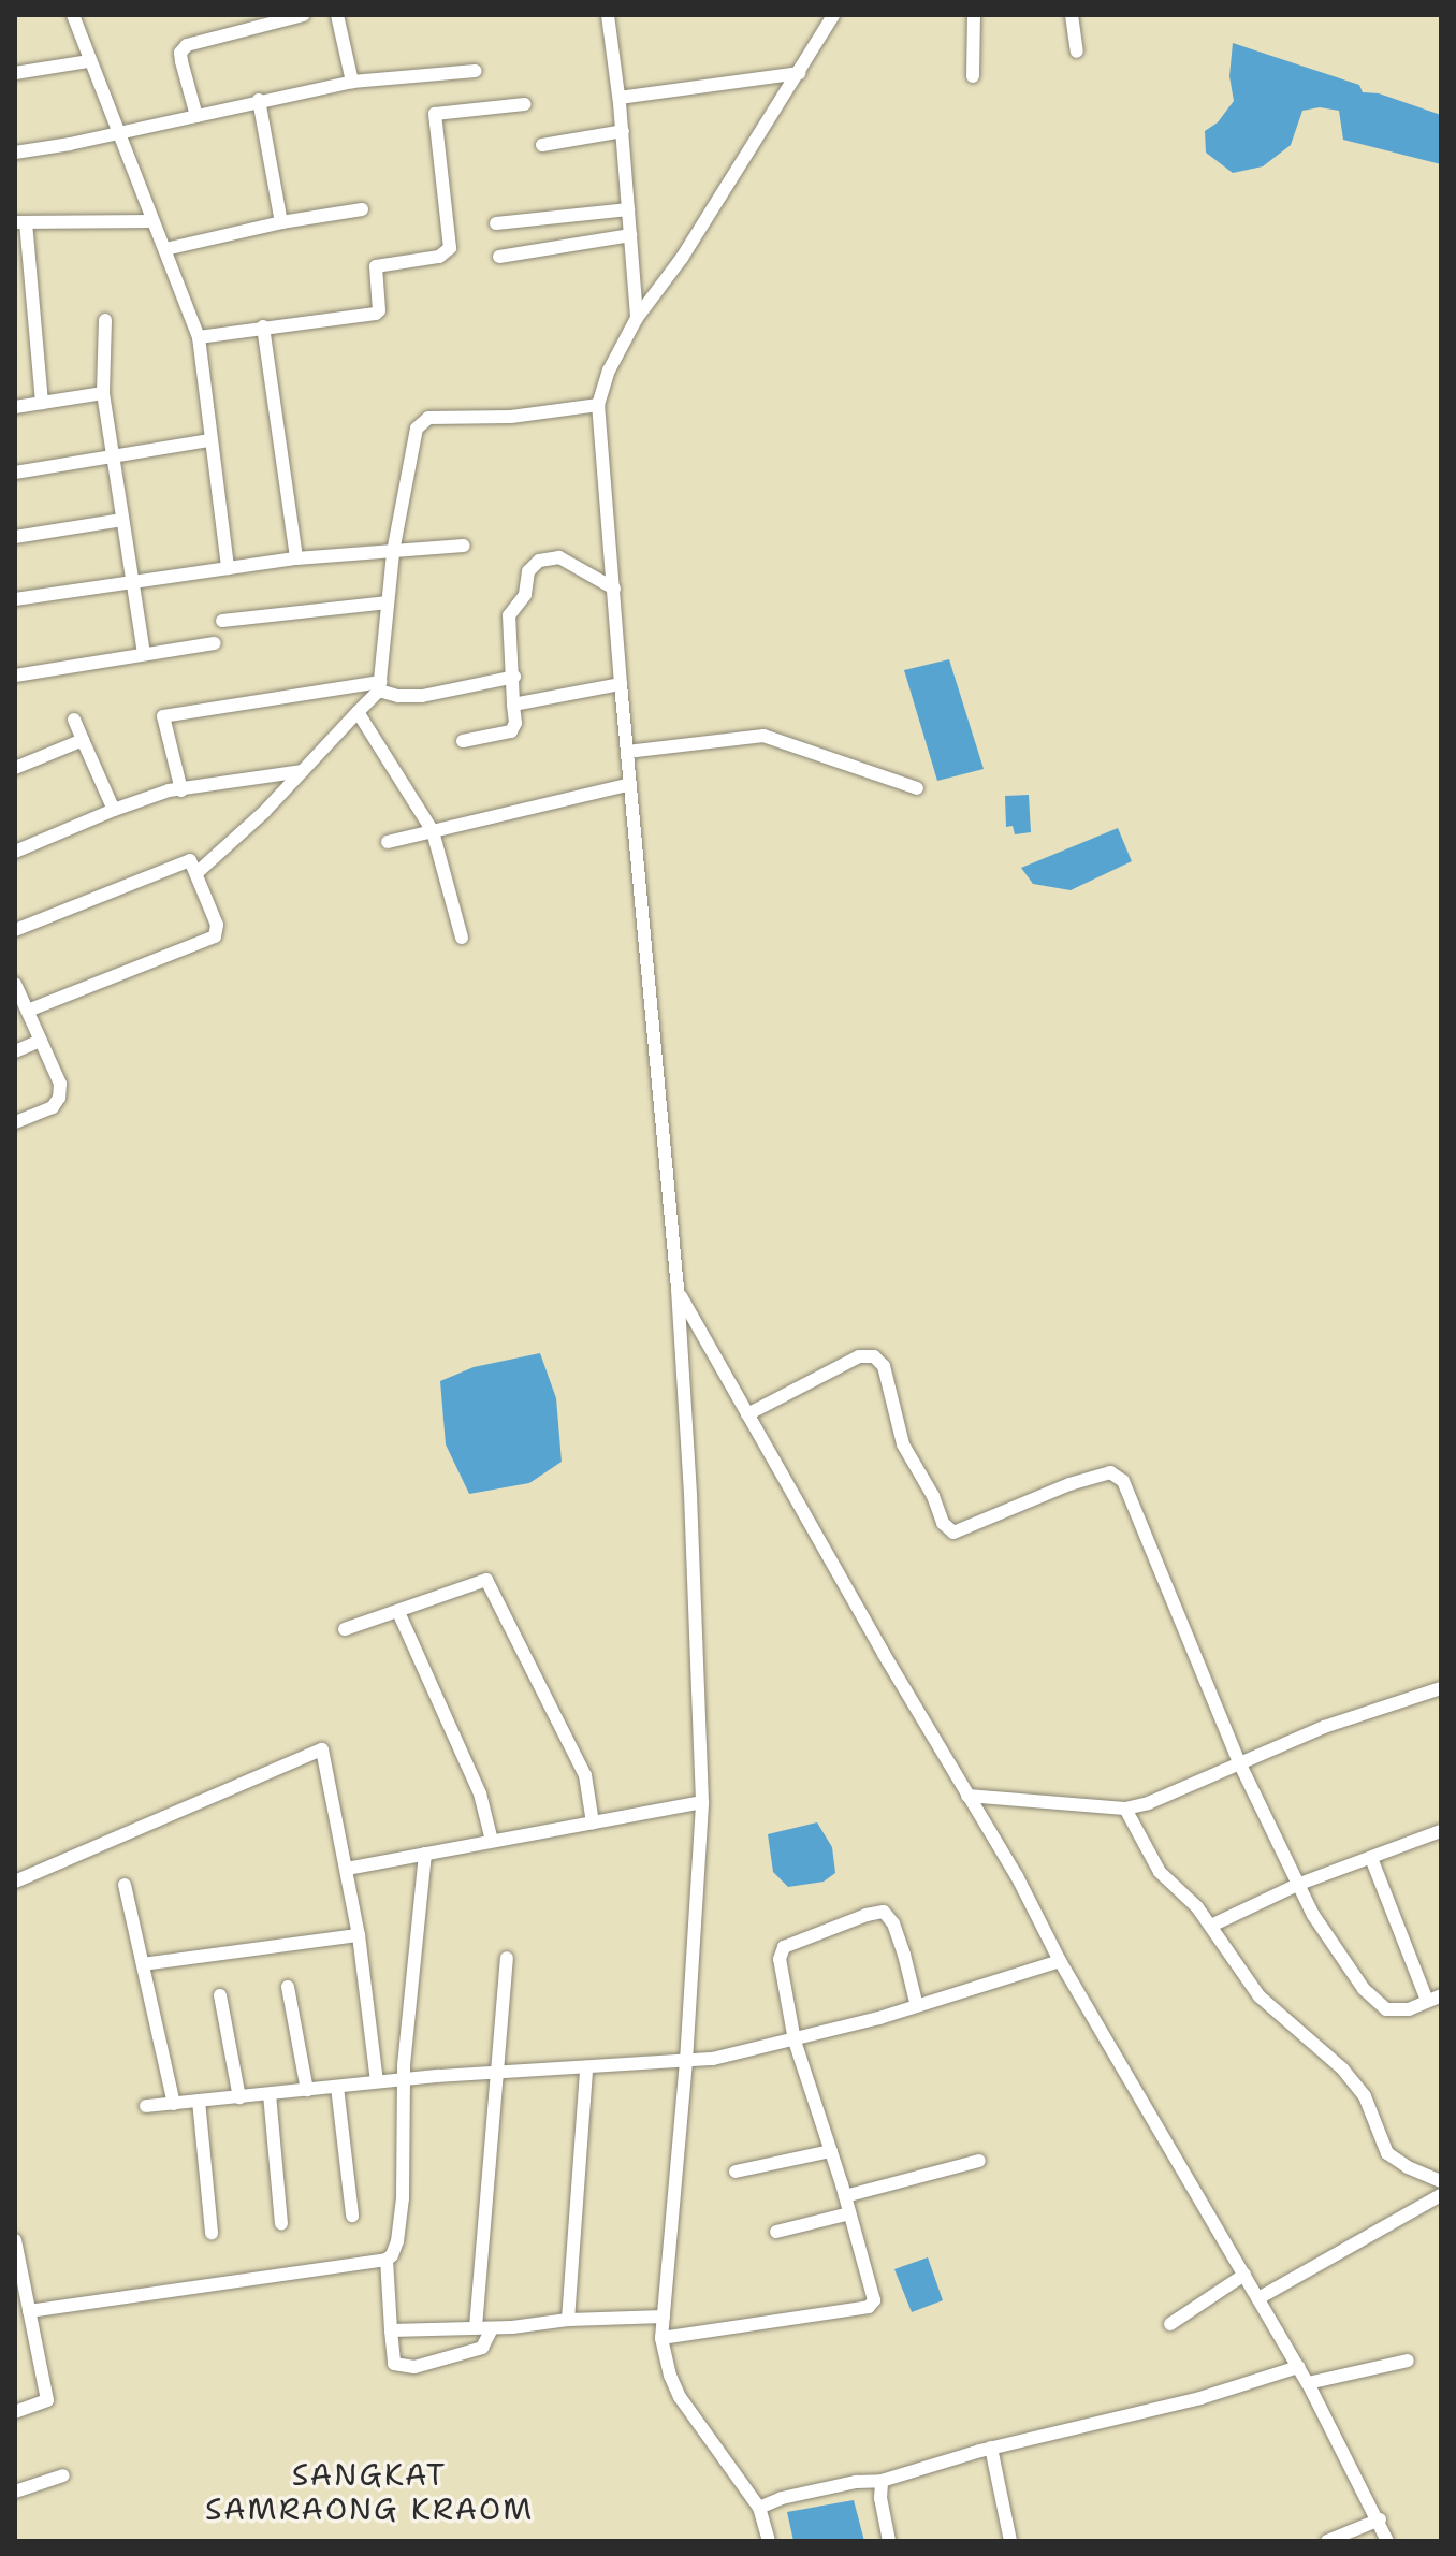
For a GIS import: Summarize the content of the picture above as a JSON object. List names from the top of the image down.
{
  "districts": ["SANGKAT SAMRAONG KRAOM"]
}
